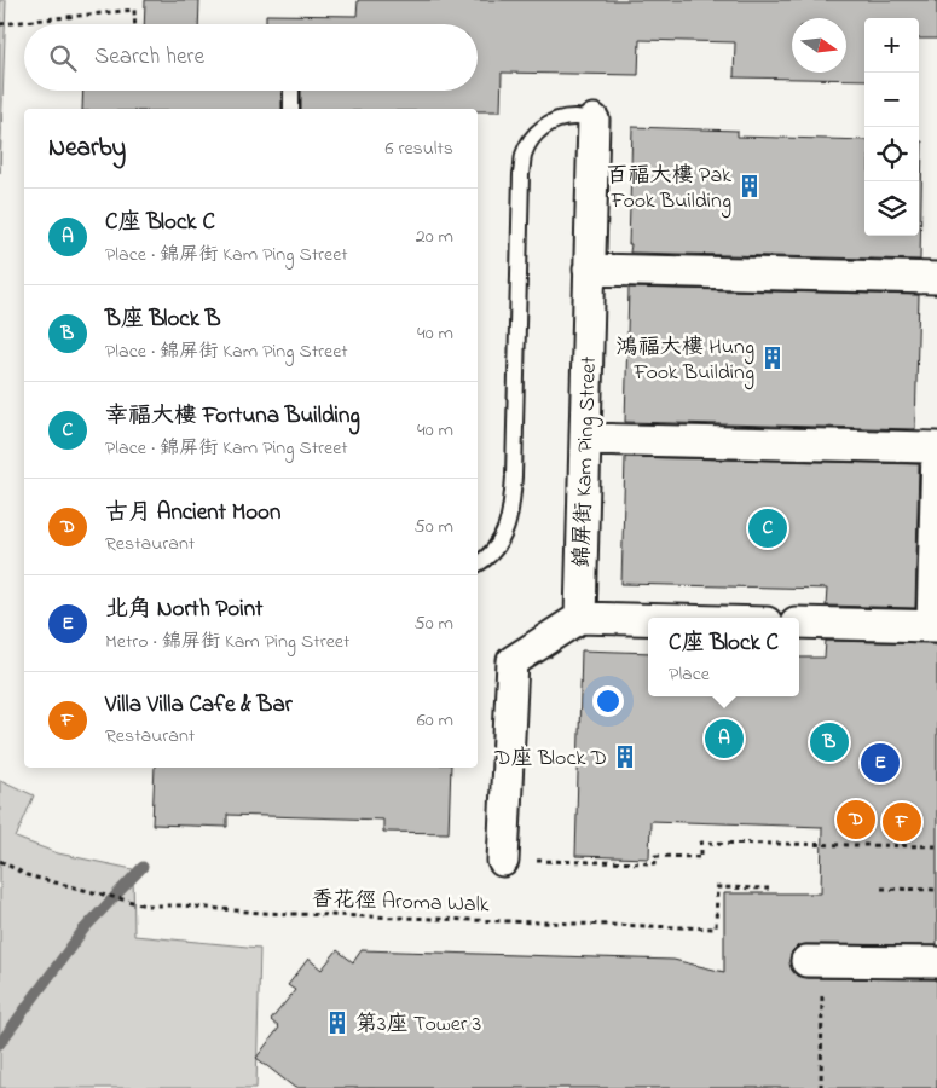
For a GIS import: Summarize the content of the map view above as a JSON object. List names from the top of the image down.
{
  "streets": {
    "street": ["錦屏街 Kam Ping Street"],
    "path": ["香花徑 Aroma Walk"]
  },
  "places": {
    "building": [
      "百福大樓 Pak Fook Building",
      "鴻福大樓 Hung Fook Building",
      "D座 Block D",
      "第3座 Tower 3"
    ]
  },
  "north": "right",
  "page": {
    "map_buttons": ["+", "−"],
    "search": "Search here",
    "heading": ["Nearby", "6 results"],
    "list": [
      {
        "mark": "A",
        "name": "C座 Block C",
        "note": "Place · 錦屏街 Kam Ping Street",
        "value": "20 m"
      },
      {
        "mark": "B",
        "name": "B座 Block B",
        "note": "Place · 錦屏街 Kam Ping Street",
        "value": "40 m"
      },
      {
        "mark": "C",
        "name": "幸福大樓 Fortuna Building",
        "note": "Place · 錦屏街 Kam Ping Street",
        "value": "40 m"
      },
      {
        "mark": "D",
        "name": "古月 Ancient Moon",
        "note": "Restaurant",
        "value": "50 m"
      },
      {
        "mark": "E",
        "name": "北角 North Point",
        "note": "Metro · 錦屏街 Kam Ping Street",
        "value": "50 m"
      },
      {
        "mark": "F",
        "name": "Villa Villa Cafe & Bar",
        "note": "Restaurant",
        "value": "60 m"
      }
    ],
    "pins": [
      "C",
      "A",
      "B",
      "E",
      "D",
      "F"
    ],
    "popup": ["C座 Block C", "Place"]
  }
}
